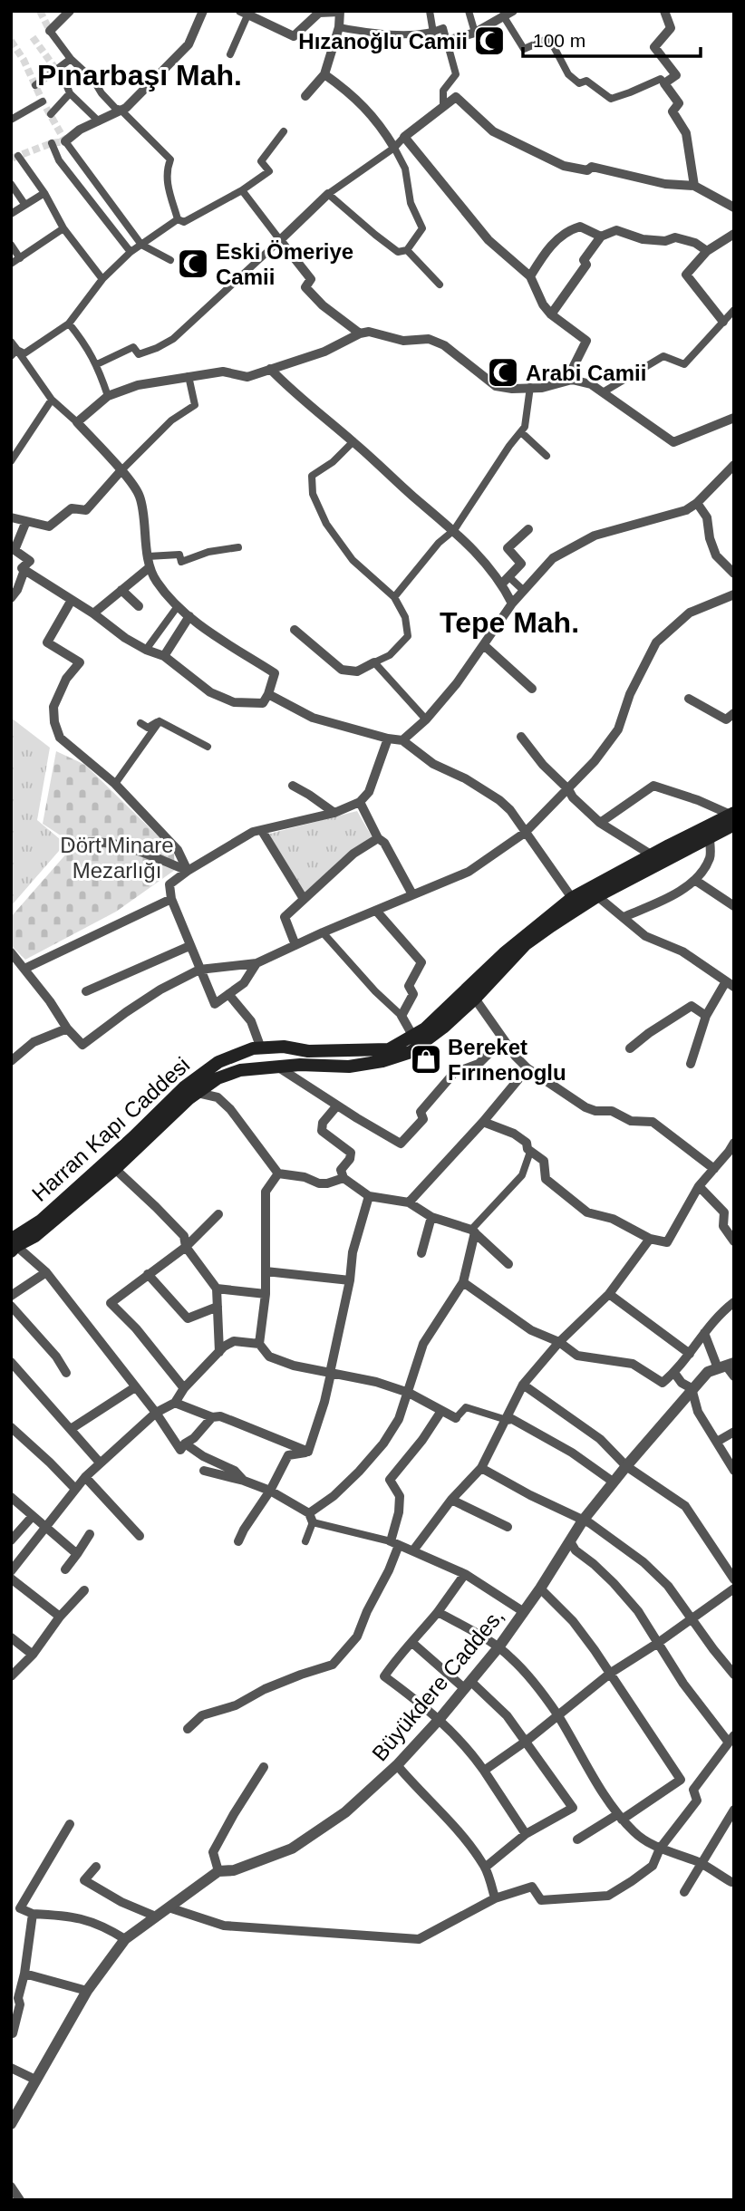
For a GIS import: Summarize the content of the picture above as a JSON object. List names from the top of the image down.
{
  "streets": {
    "main road": ["Harran Kapı Caddesi"],
    "street": ["Büyükdere Caddes,"]
  },
  "districts": ["Pınarbaşı Mah.", "Tepe Mah."],
  "parks": ["Dört Minare Mezarlığı"],
  "places": {
    "mosque": ["Hızanoğlu Camii", "Eski Ömeriye Camii", "Arabi Camii"],
    "shop": ["Bereket Fırınenoglu"]
  },
  "scale_bar": "100 m"
}
